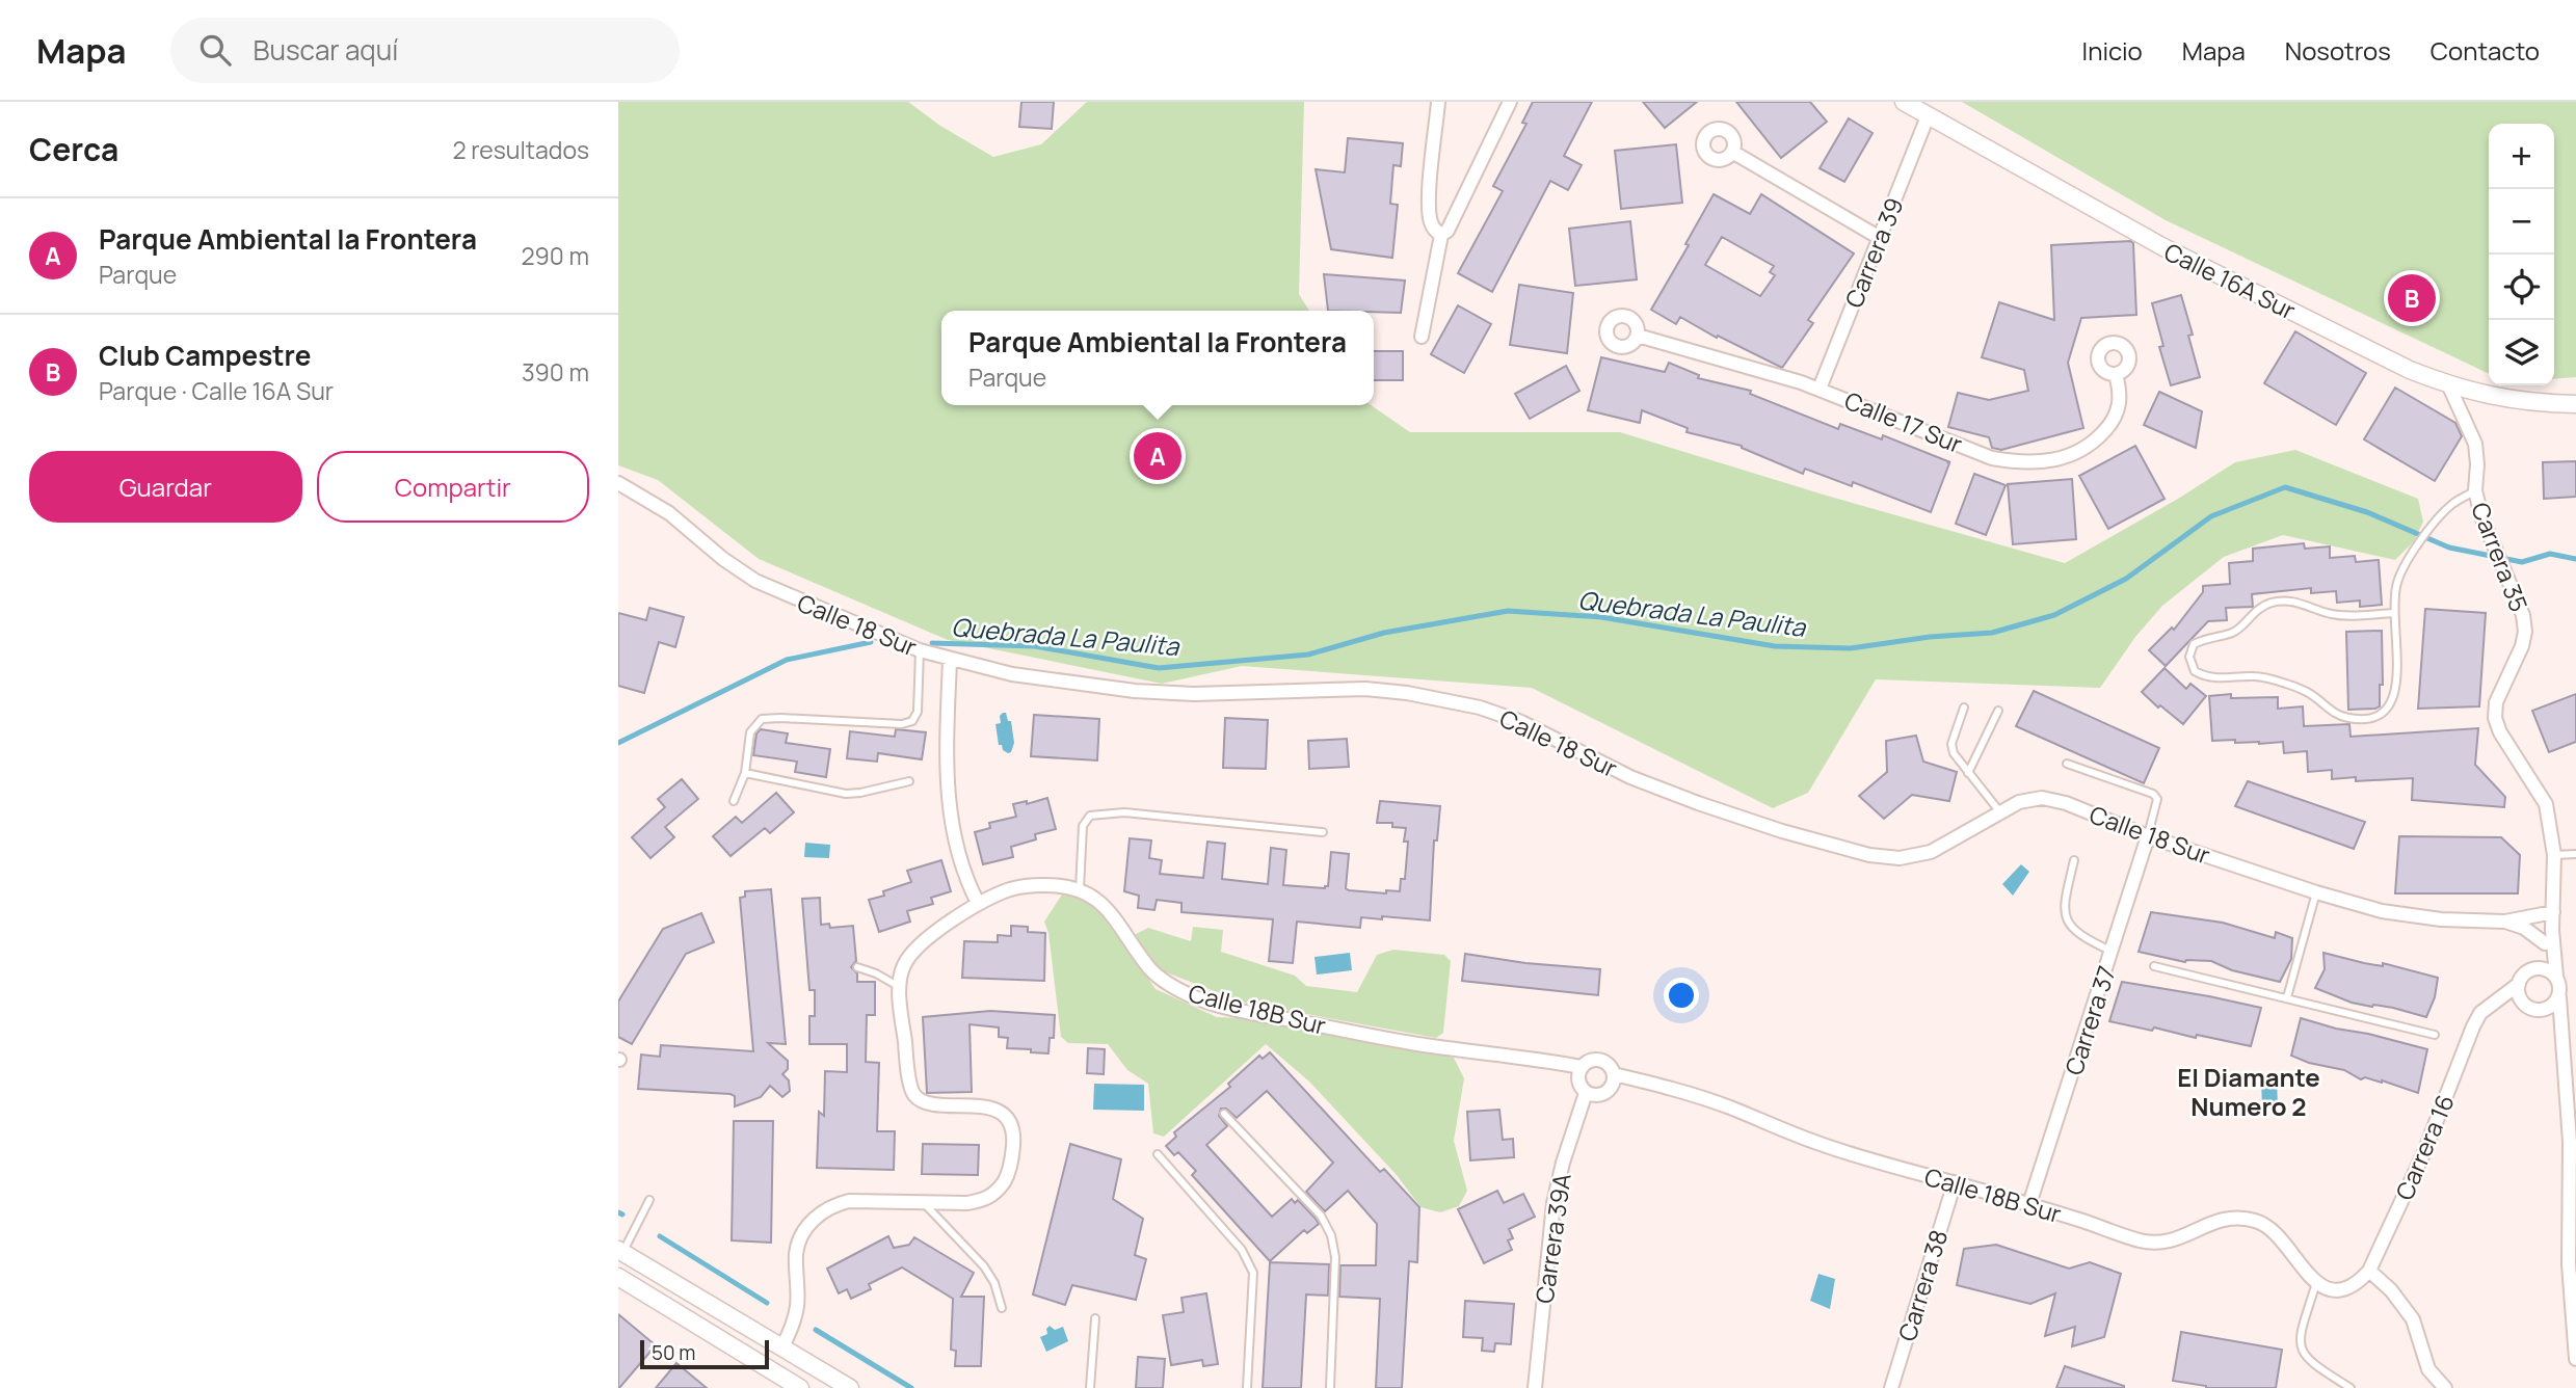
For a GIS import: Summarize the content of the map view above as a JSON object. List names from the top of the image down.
{
  "streets": {
    "street": [
      "Carrera 39",
      "Calle 16A Sur",
      "Calle 17 Sur",
      "Carrera 35",
      "Calle 18 Sur",
      "Calle 18B Sur",
      "Carrera 37",
      "Carrera 16",
      "Carrera 39A",
      "Carrera 38"
    ]
  },
  "crossings": [
    ["Carrera 39", "Calle 16A Sur"],
    ["Carrera 39", "Calle 17 Sur"],
    ["Calle 16A Sur", "Carrera 35"],
    ["Carrera 35", "Calle 18 Sur"],
    ["Carrera 35", "Carrera 16"],
    ["Calle 18 Sur", "Carrera 37"],
    ["Calle 18B Sur", "Carrera 37"],
    ["Calle 18B Sur", "Carrera 16"],
    ["Calle 18B Sur", "Carrera 39A"],
    ["Calle 18B Sur", "Carrera 38"]
  ],
  "districts": ["El Diamante Numero 2"],
  "water": ["Quebrada La Paulita"],
  "scale_bar": "50 m",
  "page": {
    "header": "Mapa",
    "search": "Buscar aquí",
    "nav": [
      "Inicio",
      "Mapa",
      "Nosotros",
      "Contacto"
    ],
    "heading": ["Cerca", "2 resultados"],
    "map_buttons": ["+", "−"],
    "list": [
      {
        "mark": "A",
        "name": "Parque Ambiental la Frontera",
        "note": "Parque",
        "value": "290 m"
      },
      {
        "mark": "B",
        "name": "Club Campestre",
        "note": "Parque · Calle 16A Sur",
        "value": "390 m"
      }
    ],
    "pins": ["B", "A"],
    "popup": ["Parque Ambiental la Frontera", "Parque"],
    "buttons": ["Guardar", "Compartir"],
    "scale": "50 m"
  }
}
